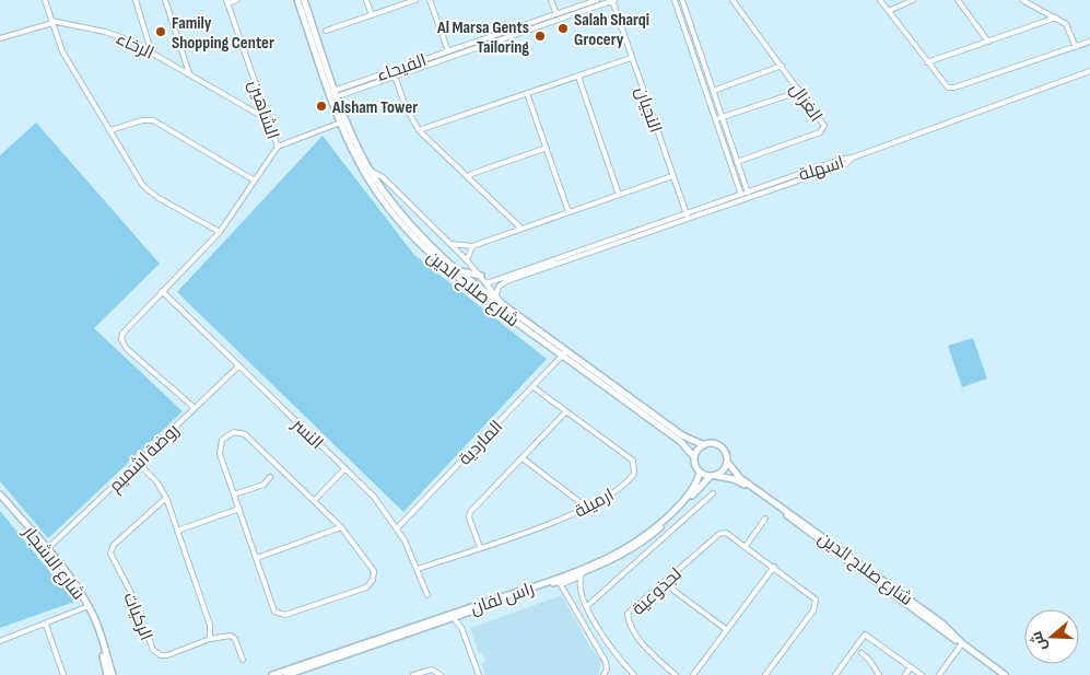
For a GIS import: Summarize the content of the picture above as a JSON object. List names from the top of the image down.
{
  "streets": {
    "street": [
      "الرخاء",
      "الفيحاء",
      "الغزال",
      "الشاهين",
      "النجيان",
      "اسهلة",
      "شارع صلاح الدين",
      "النسر",
      "الماردية",
      "روضة اشميم",
      "ارميلة",
      "شارع الاشجار",
      "لجذوعية",
      "راس لفان",
      "الركيات"
    ]
  },
  "crossings": [
    ["الرخاء", "الشاهين"],
    ["الفيحاء", "النجيان"],
    ["الفيحاء", "شارع صلاح الدين"],
    ["الشاهين", "شارع صلاح الدين"],
    ["النجيان", "اسهلة"],
    ["اسهلة", "شارع صلاح الدين"],
    ["شارع صلاح الدين", "الماردية"],
    ["شارع صلاح الدين", "راس لفان"],
    ["النسر", "الماردية"],
    ["النسر", "روضة اشميم"],
    ["النسر", "ارميلة"],
    ["الماردية", "ارميلة"],
    ["روضة اشميم", "شارع الاشجار"]
  ],
  "places": [
    "Salah Sharqi Grocery",
    "Family Shopping Center",
    "Al Marsa Gents Tailoring",
    "Alsham Tower"
  ],
  "north": "left"
}
